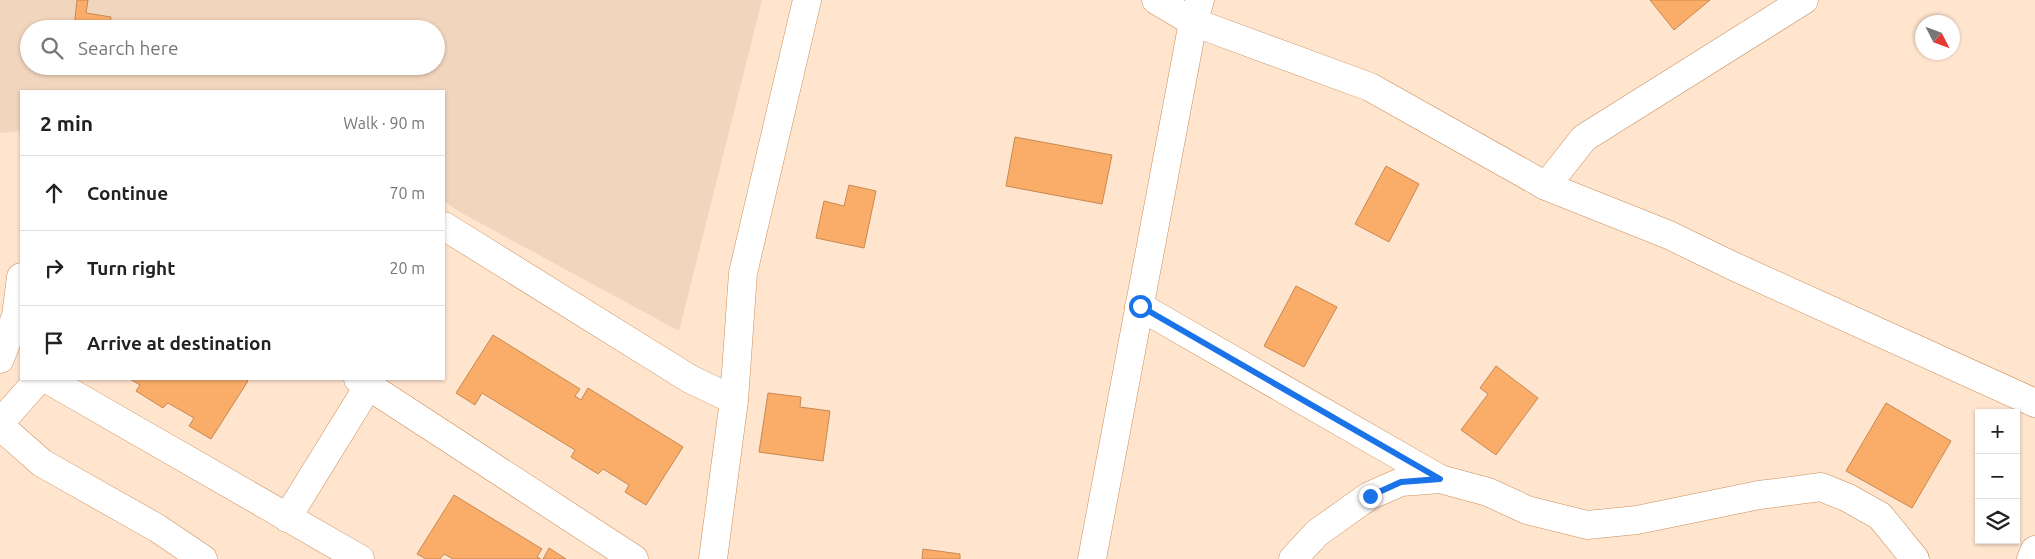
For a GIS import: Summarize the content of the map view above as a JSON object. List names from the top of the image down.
{
  "north": "bottom right",
  "page": {
    "search": "Search here",
    "heading": ["2 min", "Walk · 90 m"],
    "list": [
      ["Continue", "70 m"],
      ["Turn right", "20 m"],
      "Arrive at destination"
    ],
    "map_buttons": ["+", "−"]
  }
}
